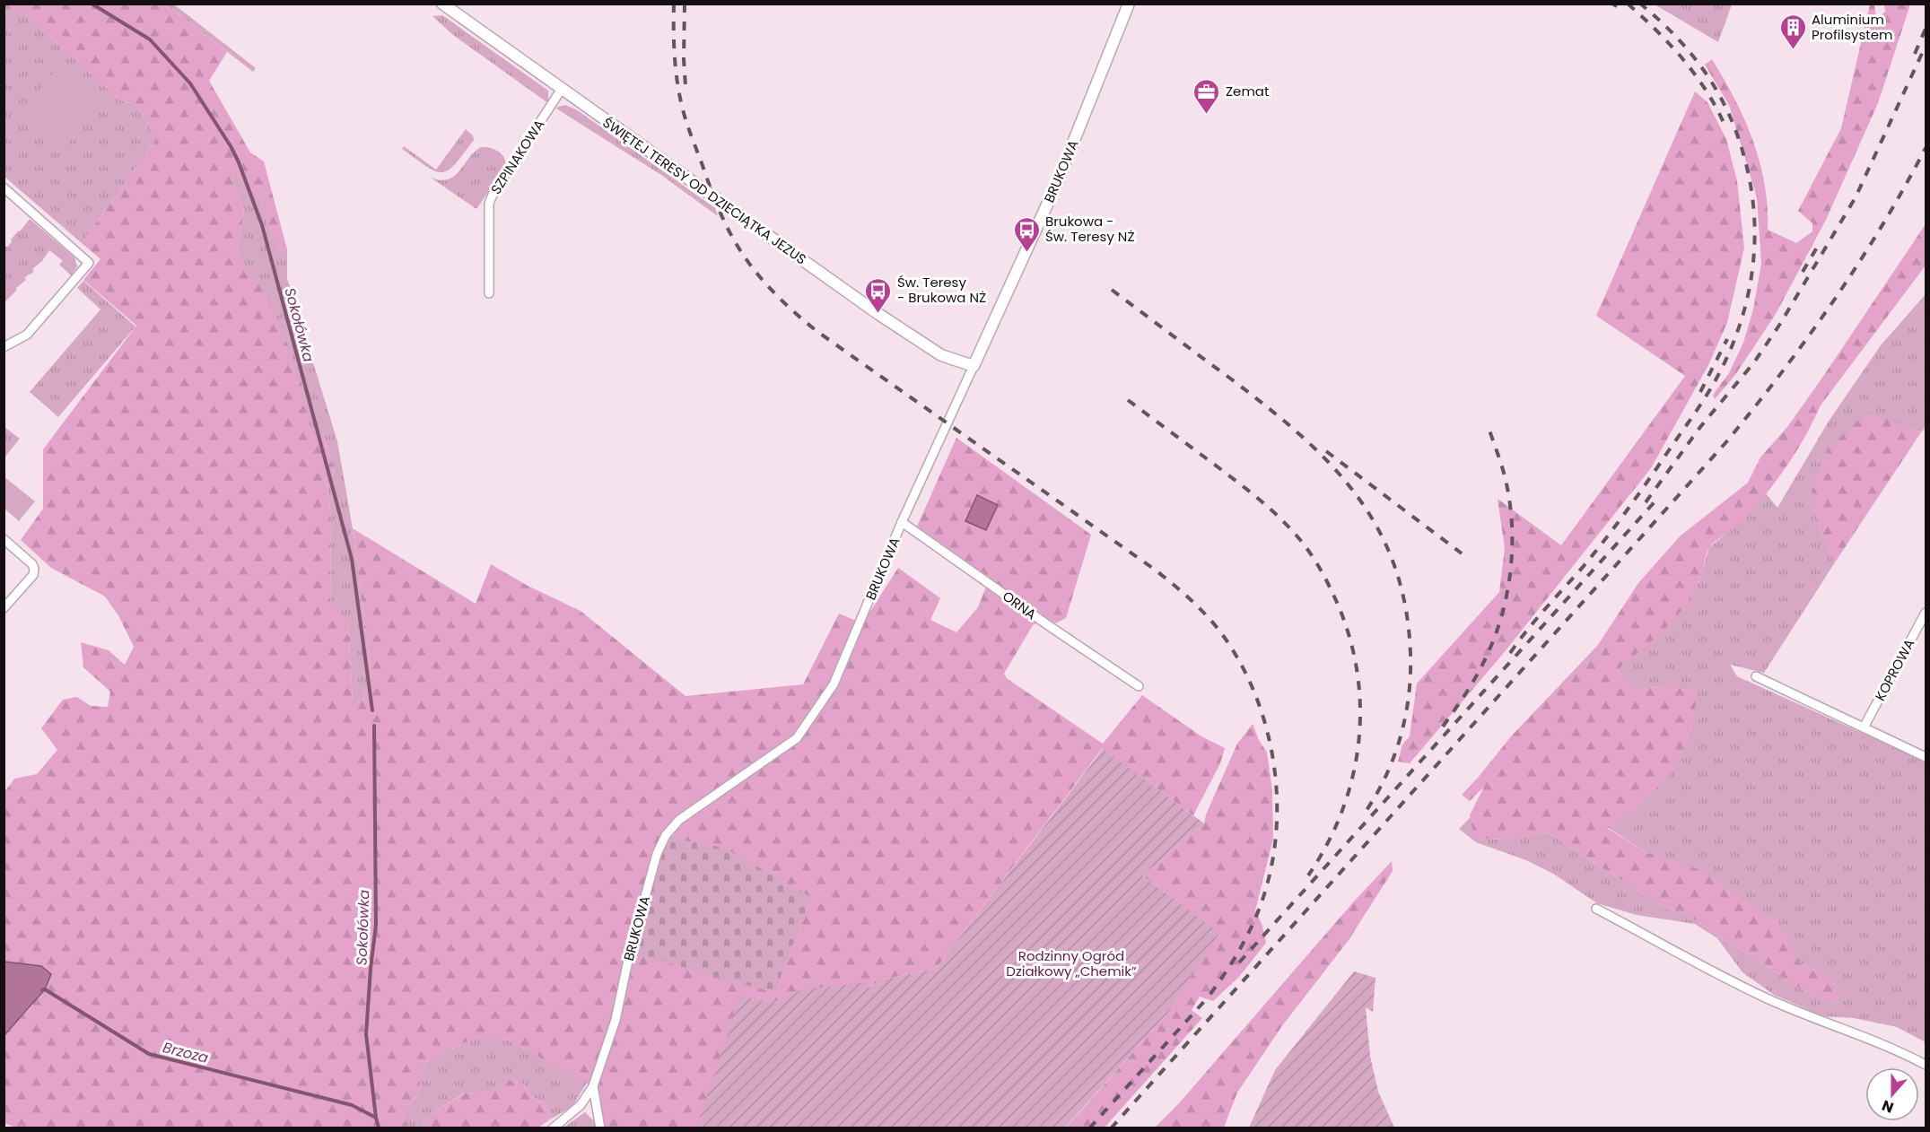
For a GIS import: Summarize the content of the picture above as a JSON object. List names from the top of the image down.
{
  "streets": {
    "street": [
      "SZPINAKOWA",
      "BRUKOWA",
      "ŚWIĘTEJ TERESY OD DZIECIĄTKA JEZUS",
      "ORNA",
      "KOPROWA"
    ]
  },
  "crossings": [
    ["SZPINAKOWA", "ŚWIĘTEJ TERESY OD DZIECIĄTKA JEZUS"],
    ["BRUKOWA", "ŚWIĘTEJ TERESY OD DZIECIĄTKA JEZUS"],
    ["BRUKOWA", "ORNA"]
  ],
  "water": ["Sokołówka", "Brzoza"],
  "parks": ["Rodzinny Ogród Działkowy „Chemik”"],
  "places": {
    "building": ["Aluminium Profilsystem"],
    "office": ["Zemat"],
    "bus stop": ["Brukowa - Św. Teresy NŻ", "Św. Teresy - Brukowa NŻ"]
  },
  "north": "bottom"
}
